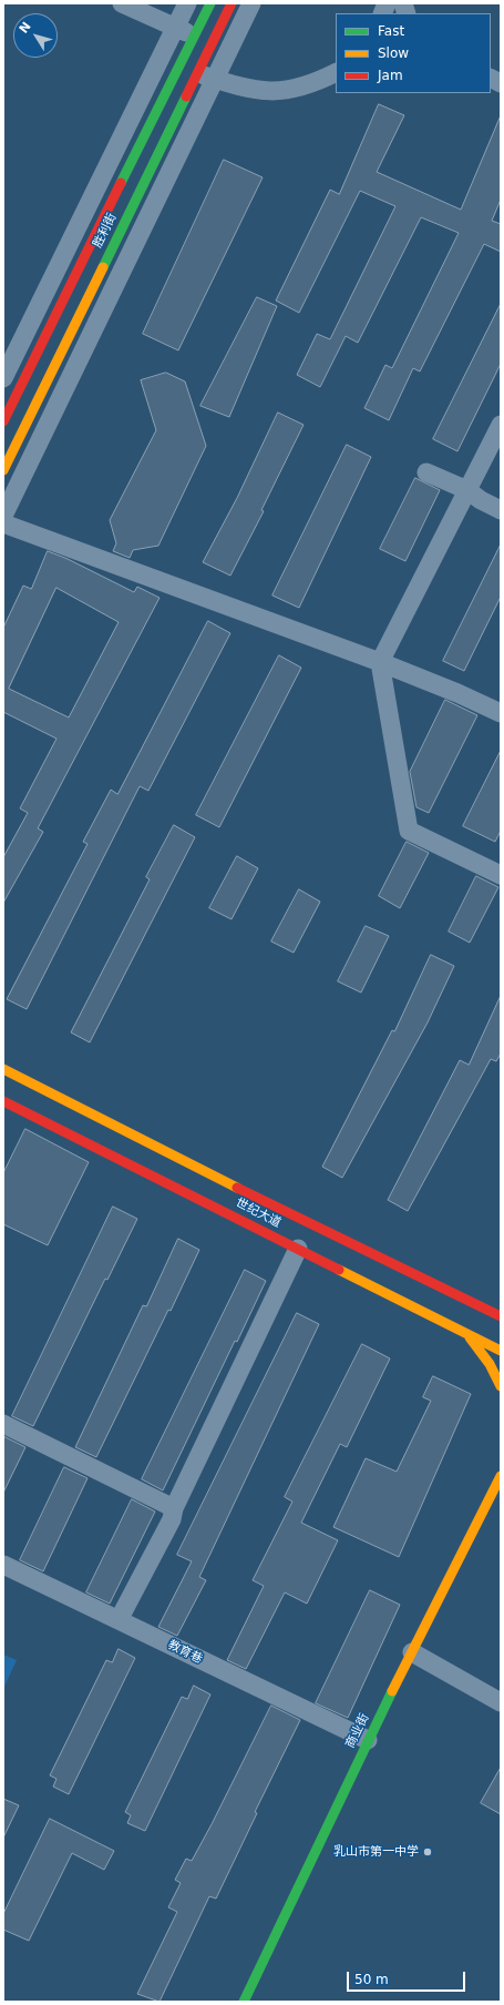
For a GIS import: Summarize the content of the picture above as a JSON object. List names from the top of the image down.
{
  "streets": {
    "main road": ["胜利街", "世纪大道", "商业街"],
    "street": ["教育巷"]
  },
  "crossings": [
    ["教育巷", "商业街"]
  ],
  "places": ["乳山市第一中学"],
  "legend": ["Fast", "Slow", "Jam"],
  "scale_bar": "50 m",
  "north": "top left"
}
